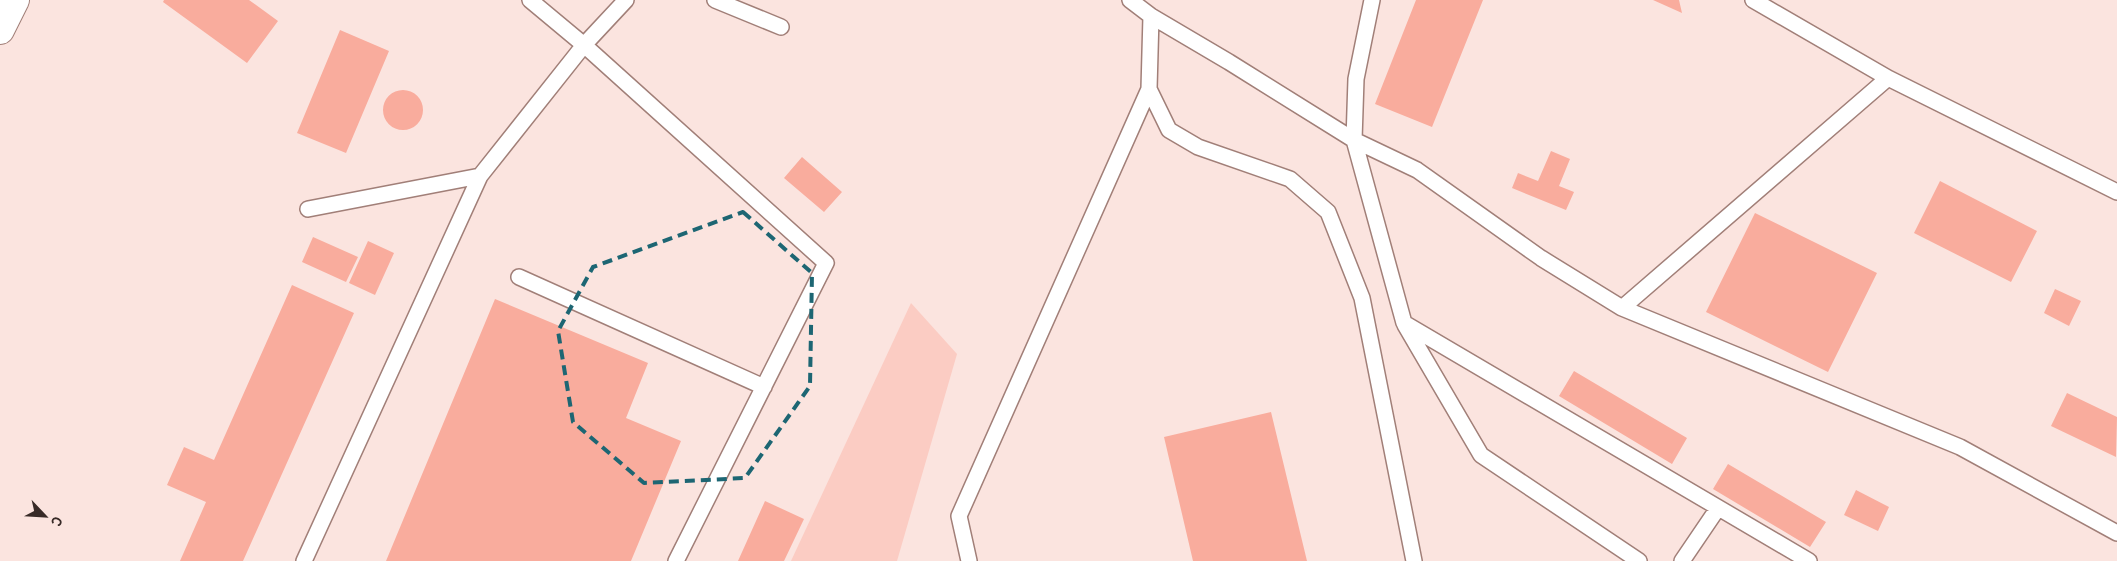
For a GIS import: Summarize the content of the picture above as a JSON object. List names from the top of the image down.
{
  "north": "bottom right"
}
